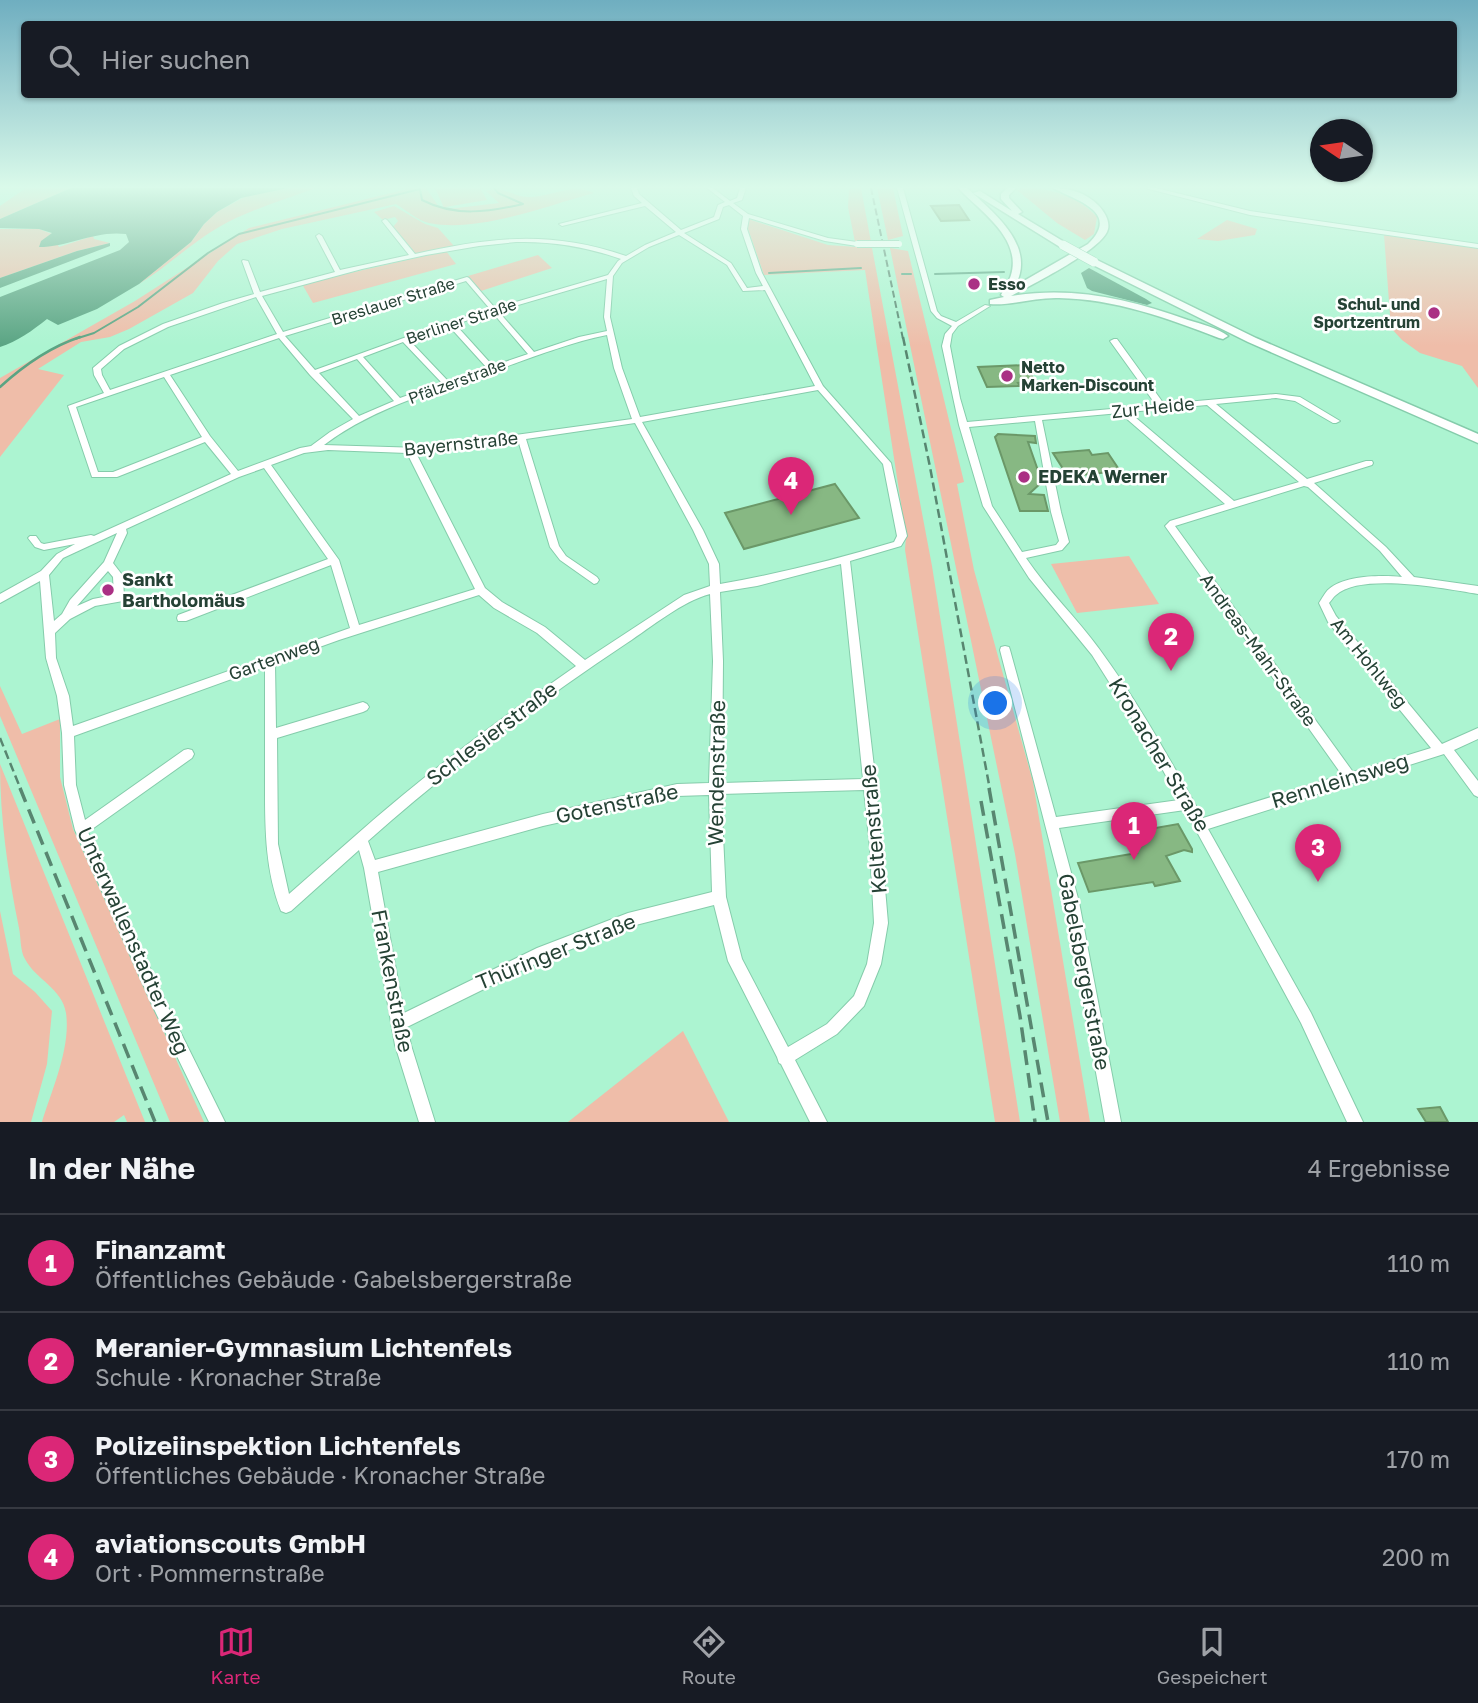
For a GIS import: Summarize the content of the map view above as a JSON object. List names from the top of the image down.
{
  "streets": {
    "street": [
      "Breslauer Straße",
      "Berliner Straße",
      "Pfälzerstraße",
      "Zur Heide",
      "Bayernstraße",
      "Andreas-Mahr-Straße",
      "Gartenweg",
      "Am Hohlweg",
      "Schlesierstraße",
      "Kronacher Straße",
      "Wendenstraße",
      "Rennleinsweg",
      "Gotenstraße",
      "Keltenstraße",
      "Unterwallenstadter Weg",
      "Thüringer Straße",
      "Gabelsbergerstraße",
      "Frankenstraße"
    ]
  },
  "crossings": [
    ["Breslauer Straße", "Berliner Straße"],
    ["Berliner Straße", "Wendenstraße"],
    ["Pfälzerstraße", "Bayernstraße"],
    ["Pfälzerstraße", "Wendenstraße"],
    ["Zur Heide", "Kronacher Straße"],
    ["Bayernstraße", "Schlesierstraße"],
    ["Bayernstraße", "Wendenstraße"],
    ["Bayernstraße", "Unterwallenstadter Weg"],
    ["Andreas-Mahr-Straße", "Rennleinsweg"],
    ["Gartenweg", "Unterwallenstadter Weg"],
    ["Am Hohlweg", "Rennleinsweg"],
    ["Schlesierstraße", "Wendenstraße"],
    ["Schlesierstraße", "Keltenstraße"],
    ["Schlesierstraße", "Frankenstraße"],
    ["Kronacher Straße", "Rennleinsweg"],
    ["Wendenstraße", "Gotenstraße"],
    ["Wendenstraße", "Keltenstraße"],
    ["Wendenstraße", "Thüringer Straße"],
    ["Gotenstraße", "Keltenstraße"],
    ["Gotenstraße", "Frankenstraße"],
    ["Thüringer Straße", "Frankenstraße"]
  ],
  "places": [
    "Esso",
    "Schul- und Sportzentrum",
    "Netto Marken-Discount",
    "EDEKA Werner",
    "Sankt Bartholomäus"
  ],
  "north": "left",
  "page": {
    "search": "Hier suchen",
    "pins": [
      "4",
      "2",
      "1",
      "3"
    ],
    "heading": ["In der Nähe", "4 Ergebnisse"],
    "list": [
      {
        "mark": "1",
        "name": "Finanzamt",
        "note": "Öffentliches Gebäude · Gabelsbergerstraße",
        "value": "110 m"
      },
      {
        "mark": "2",
        "name": "Meranier-Gymnasium Lichtenfels",
        "note": "Schule · Kronacher Straße",
        "value": "110 m"
      },
      {
        "mark": "3",
        "name": "Polizeiinspektion Lichtenfels",
        "note": "Öffentliches Gebäude · Kronacher Straße",
        "value": "170 m"
      },
      {
        "mark": "4",
        "name": "aviationscouts GmbH",
        "note": "Ort · Pommernstraße",
        "value": "200 m"
      }
    ],
    "nav": ["Karte", "Route", "Gespeichert"]
  }
}
